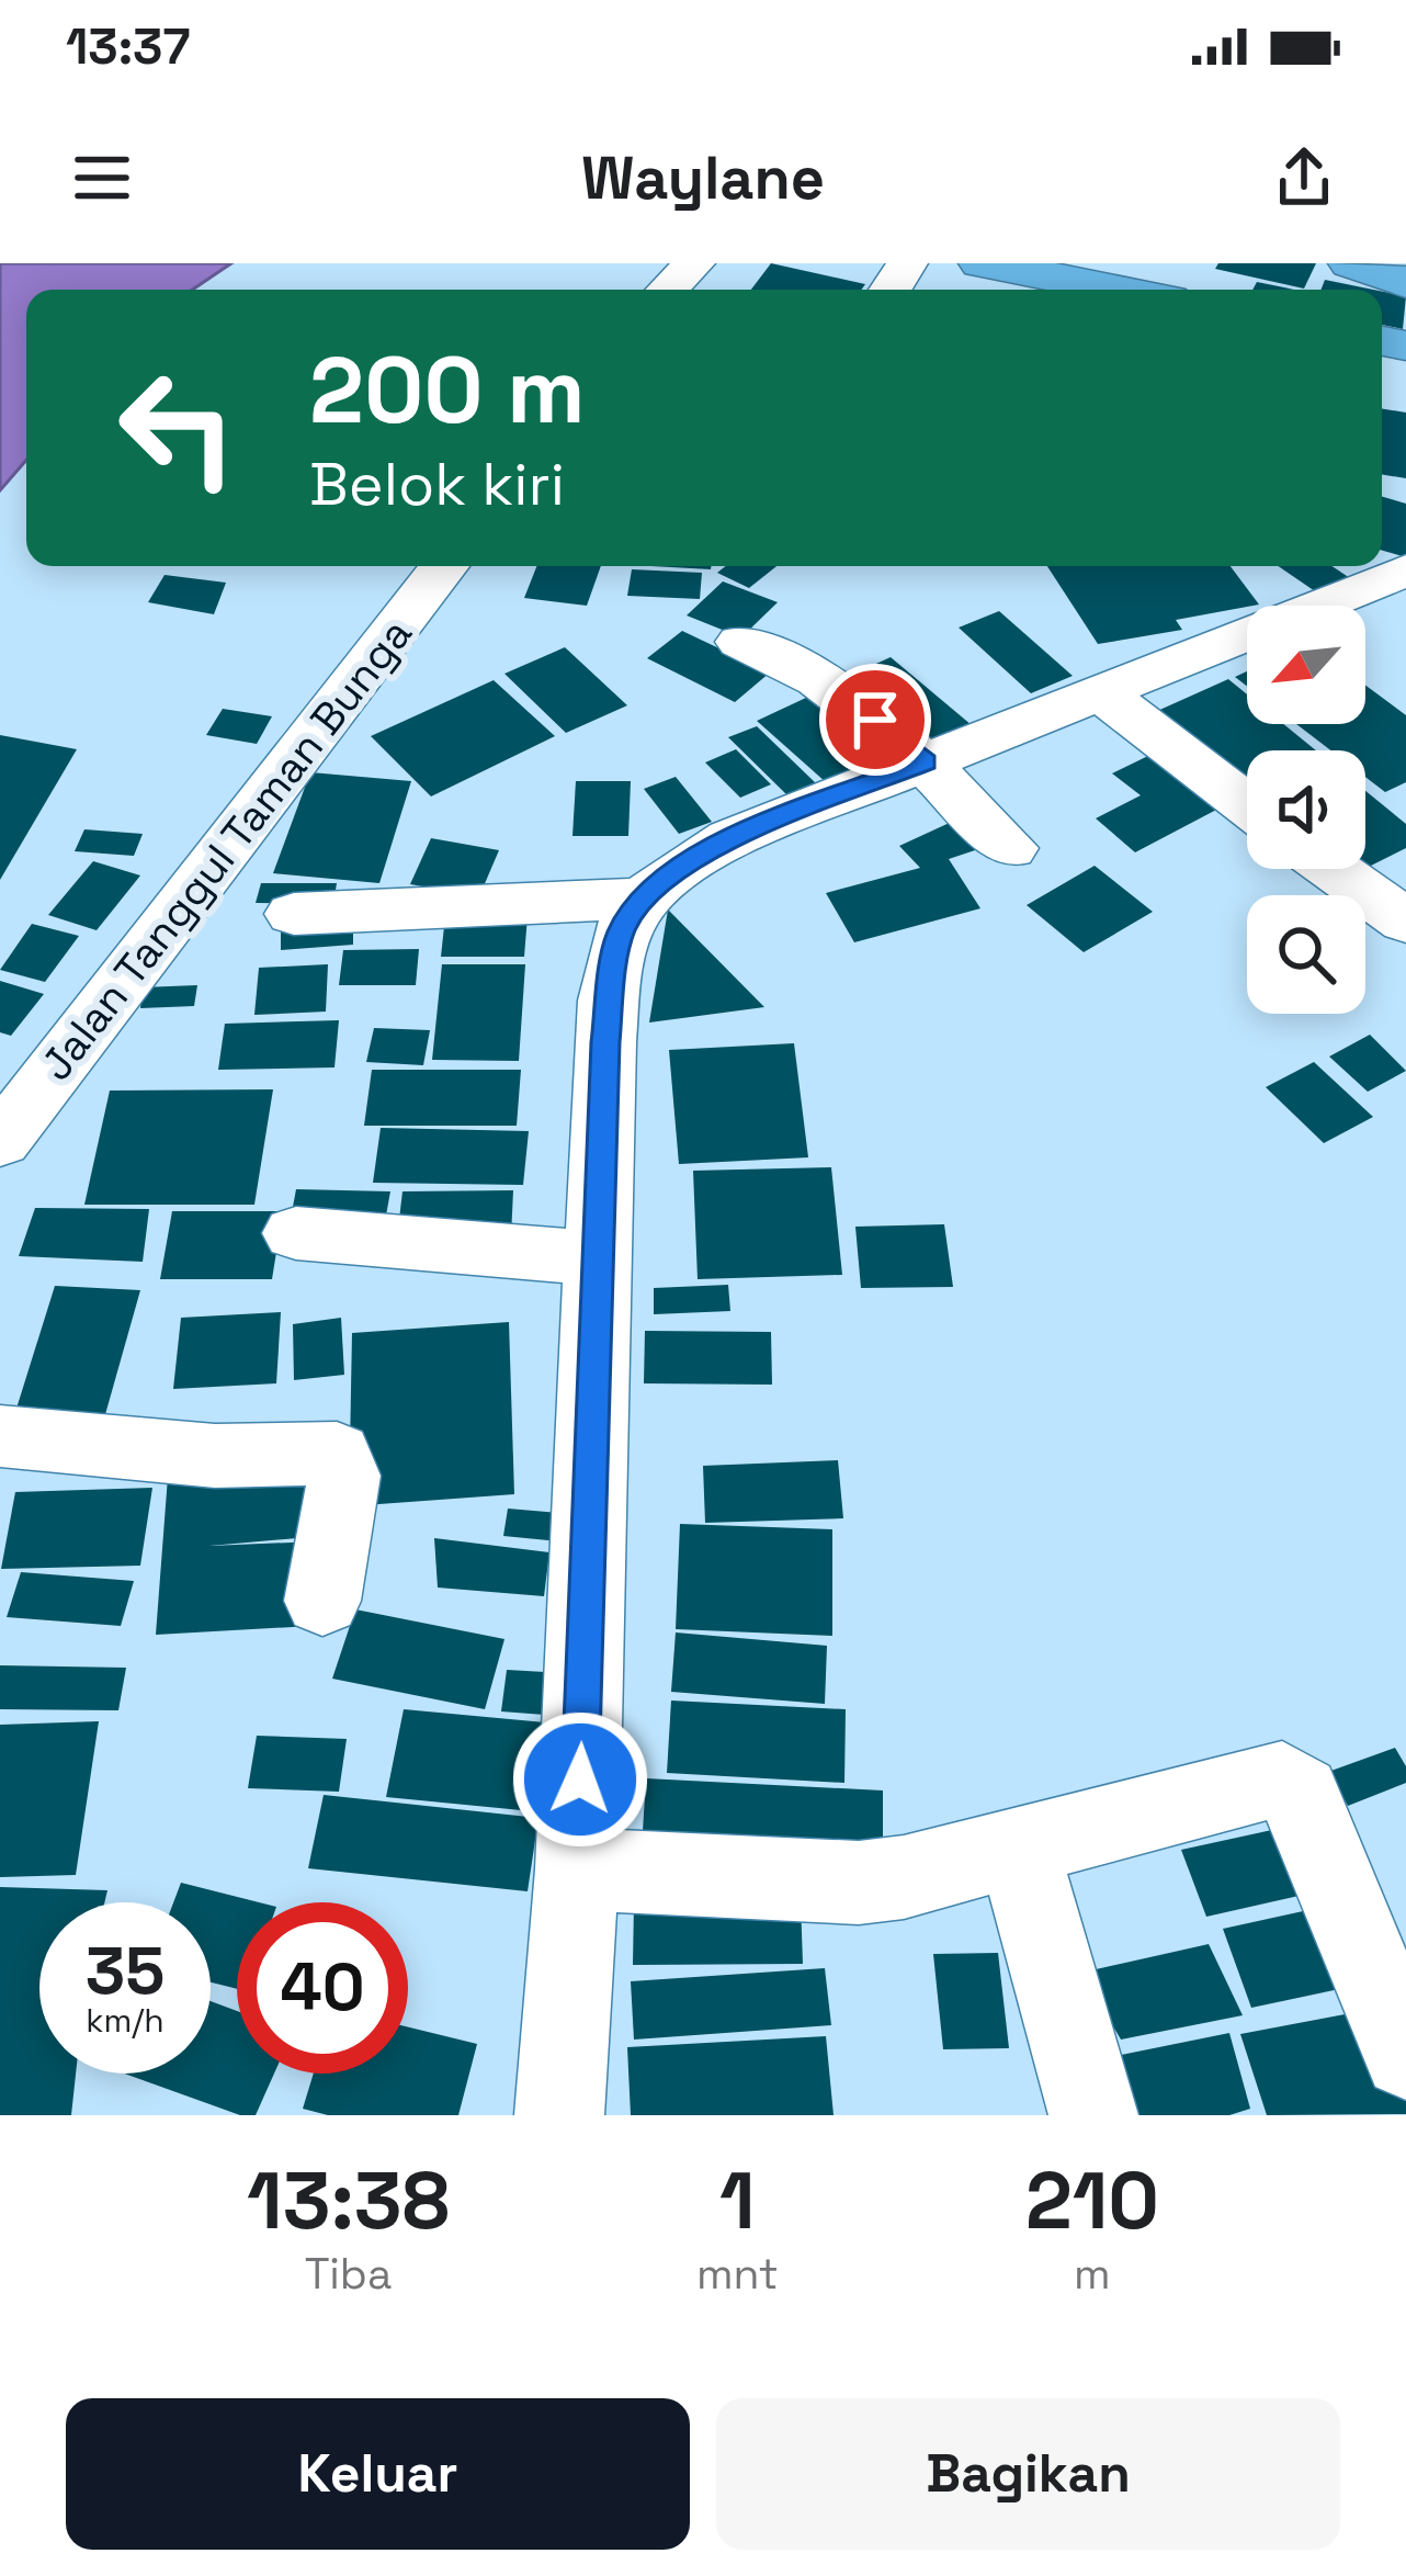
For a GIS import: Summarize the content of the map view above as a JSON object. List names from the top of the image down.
{
  "streets": {
    "street": ["Jalan Tanggul Taman Bunga"]
  },
  "north": "bottom left",
  "page": {
    "status": "13:37",
    "header": "Waylane",
    "turn": ["200 m", "Belok kiri"],
    "speed": "35 km/h",
    "limit": "40",
    "eta": [
      "13:38",
      "Tiba",
      "1",
      "mnt",
      "210",
      "m"
    ],
    "buttons": ["Keluar", "Bagikan"]
  }
}
